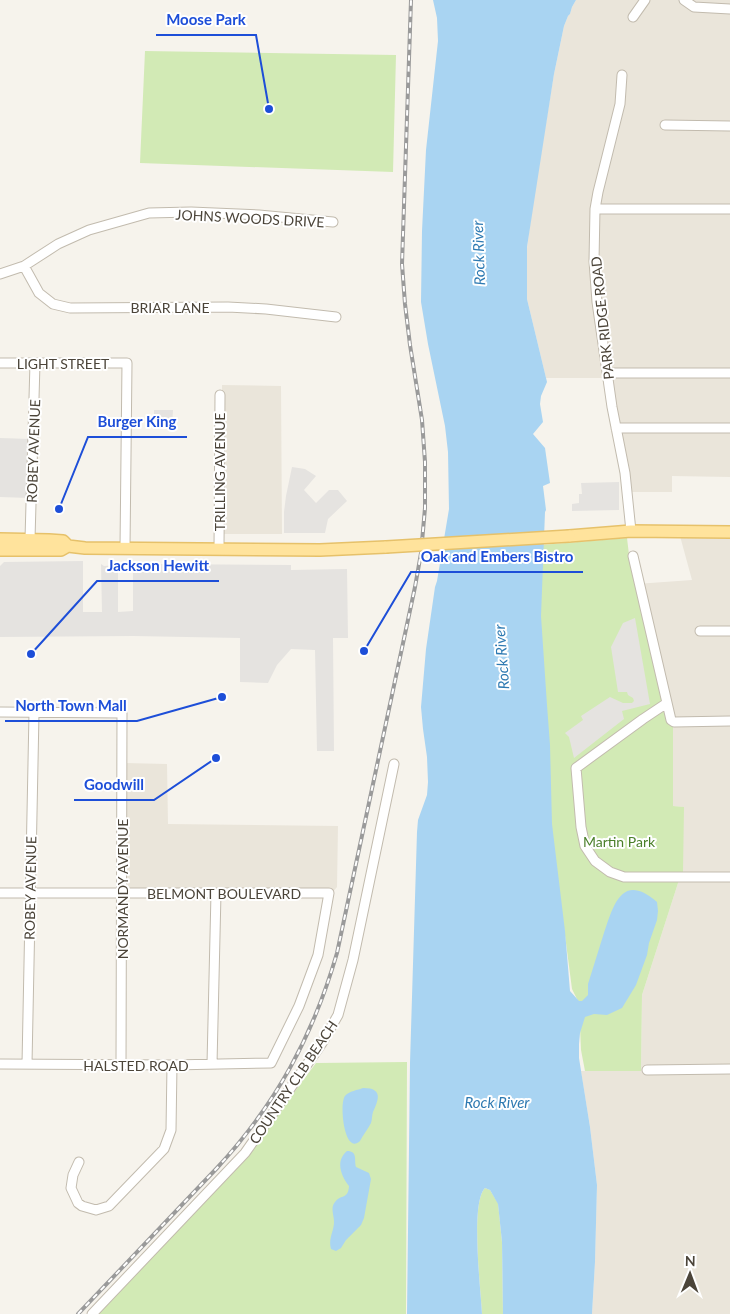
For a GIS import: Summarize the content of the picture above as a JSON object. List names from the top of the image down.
{
  "streets": {
    "street": [
      "JOHNS WOODS DRIVE",
      "BRIAR LANE",
      "PARK RIDGE ROAD",
      "LIGHT STREET",
      "ROBEY AVENUE",
      "TRILLING AVENUE",
      "NORMANDY AVENUE",
      "BELMONT BOULEVARD",
      "HALSTED ROAD",
      "COUNTRY CLB BEACH"
    ]
  },
  "crossings": [
    ["JOHNS WOODS DRIVE", "BRIAR LANE"],
    ["LIGHT STREET", "ROBEY AVENUE"],
    ["ROBEY AVENUE", "NORMANDY AVENUE"],
    ["ROBEY AVENUE", "BELMONT BOULEVARD"],
    ["ROBEY AVENUE", "HALSTED ROAD"],
    ["NORMANDY AVENUE", "BELMONT BOULEVARD"],
    ["NORMANDY AVENUE", "HALSTED ROAD"],
    ["BELMONT BOULEVARD", "HALSTED ROAD"]
  ],
  "water": ["Rock River"],
  "parks": ["Martin Park"],
  "places": [
    "Moose Park",
    "Burger King",
    "Oak and Embers Bistro",
    "Jackson Hewitt",
    "North Town Mall",
    "Goodwill"
  ],
  "north": "top"
}
